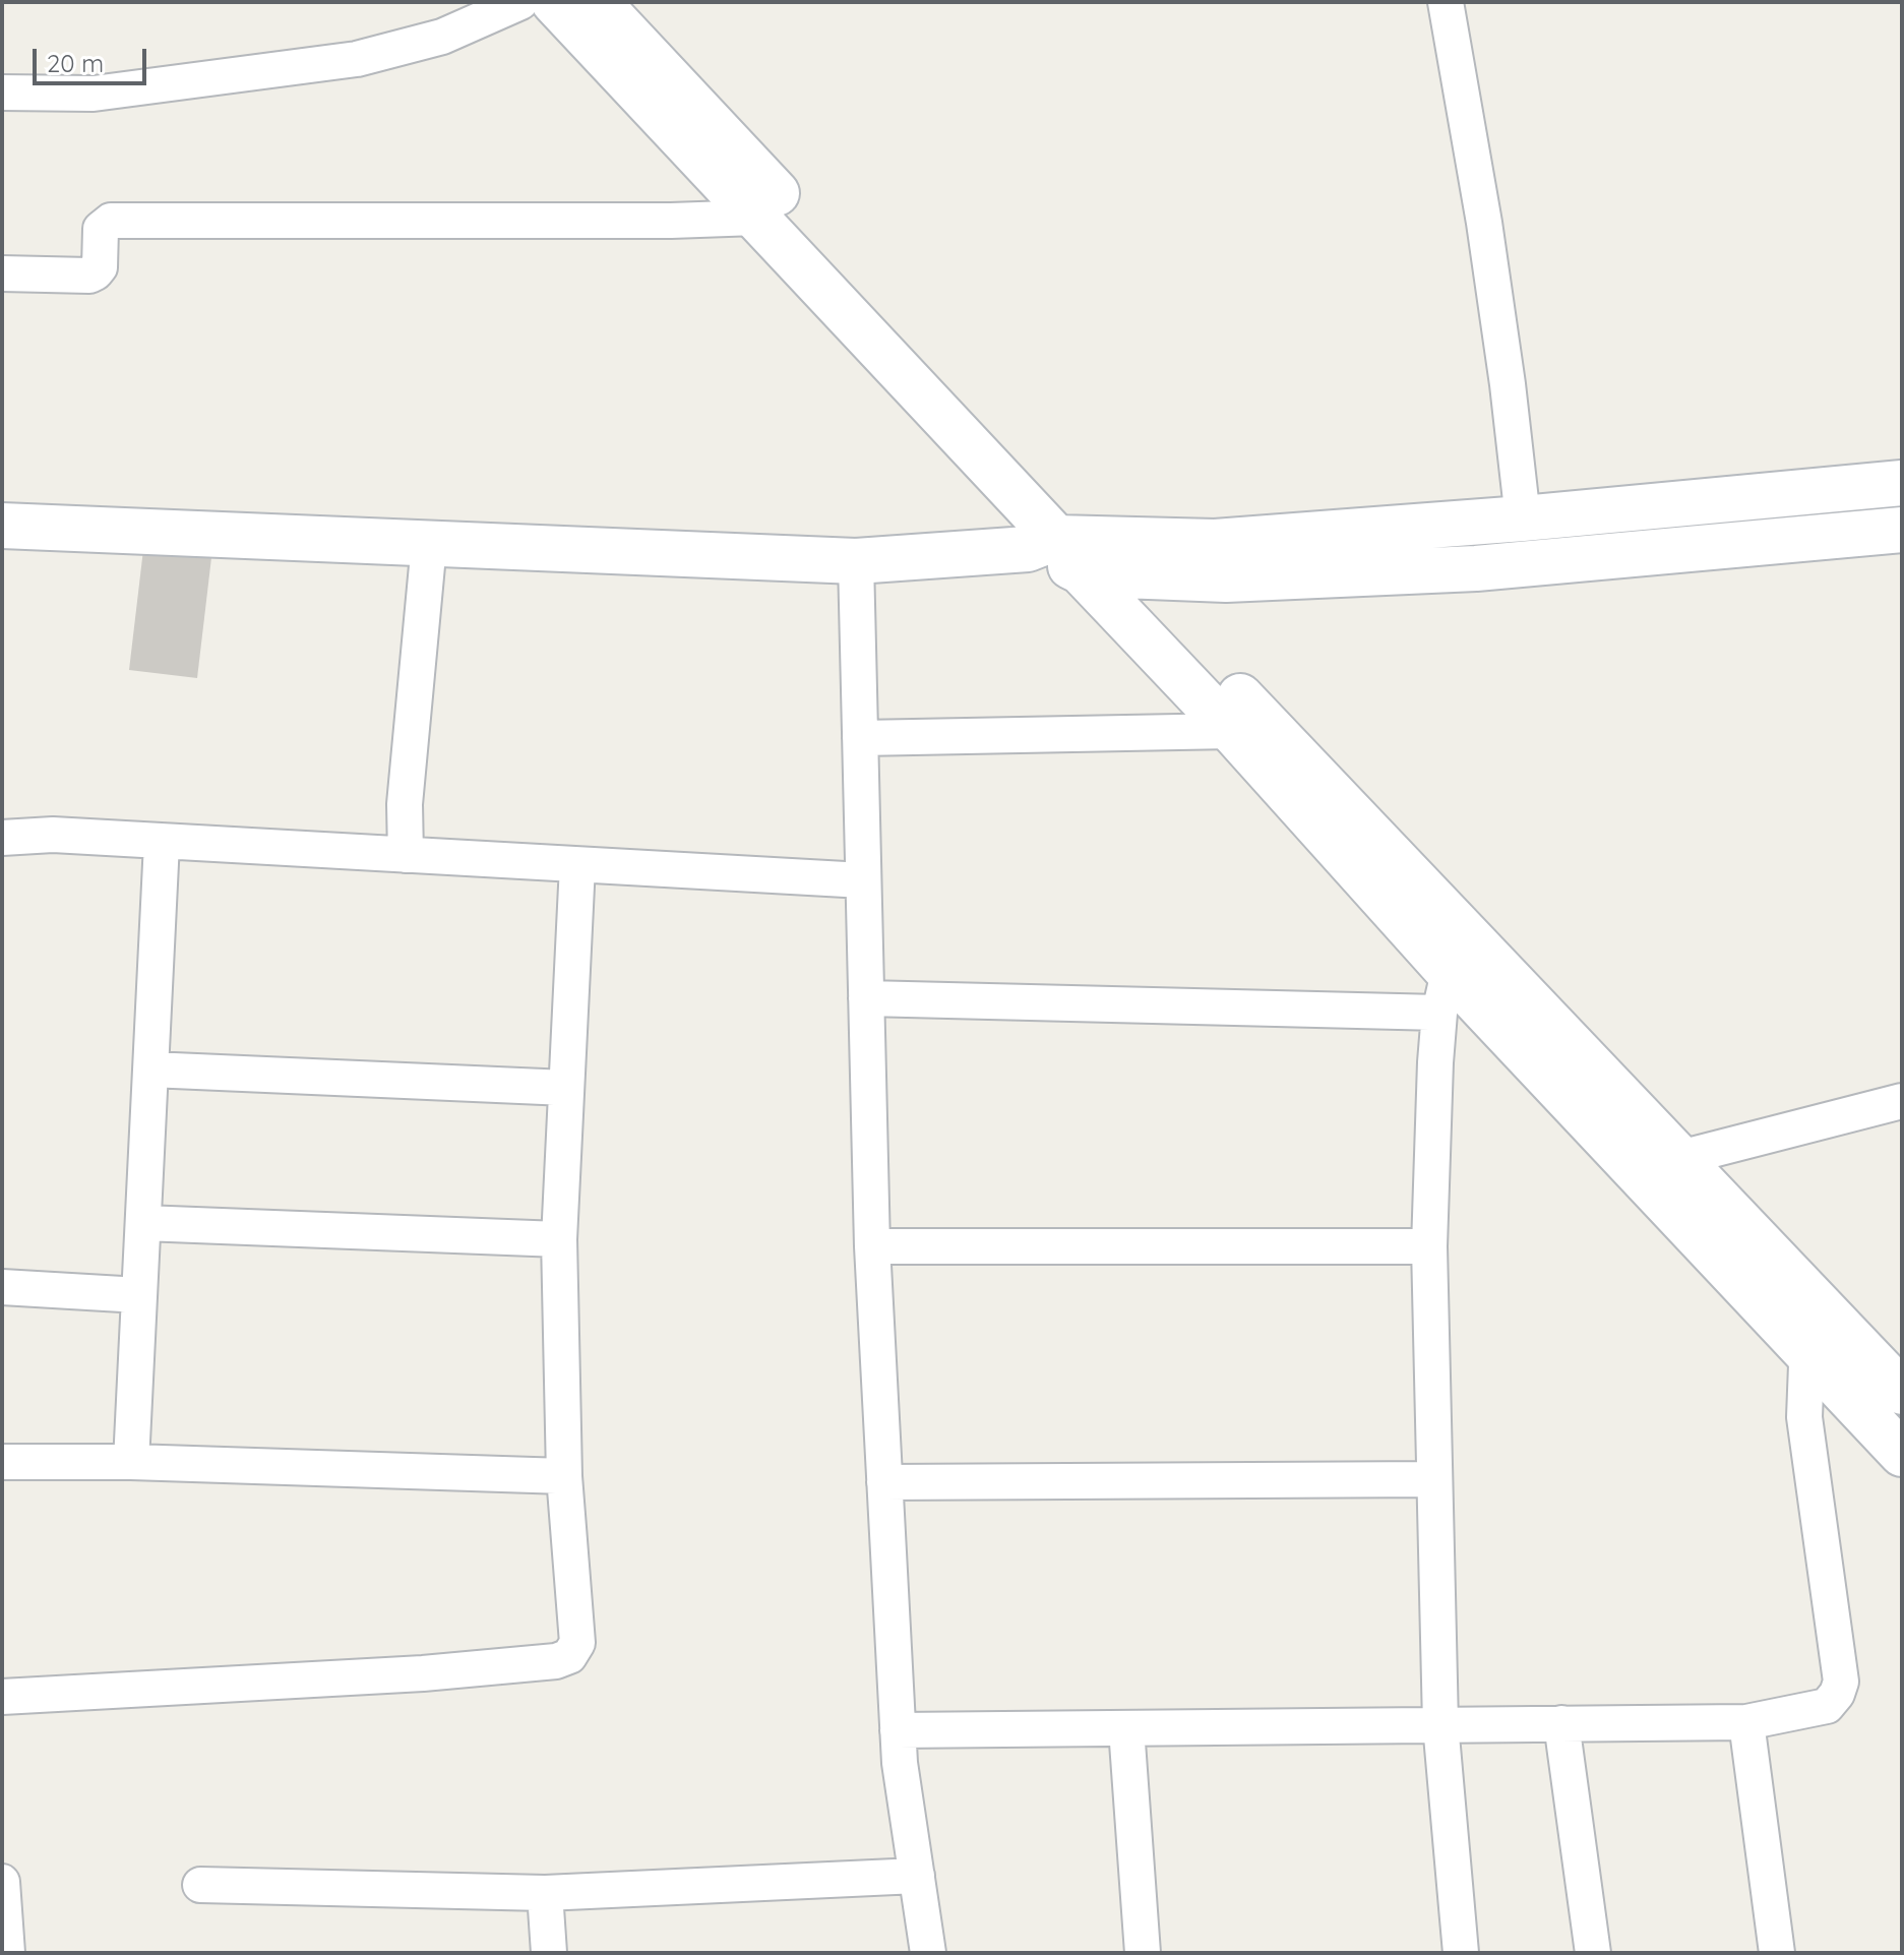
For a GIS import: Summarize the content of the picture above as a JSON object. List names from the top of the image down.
{
  "scale_bar": "20 m"
}
